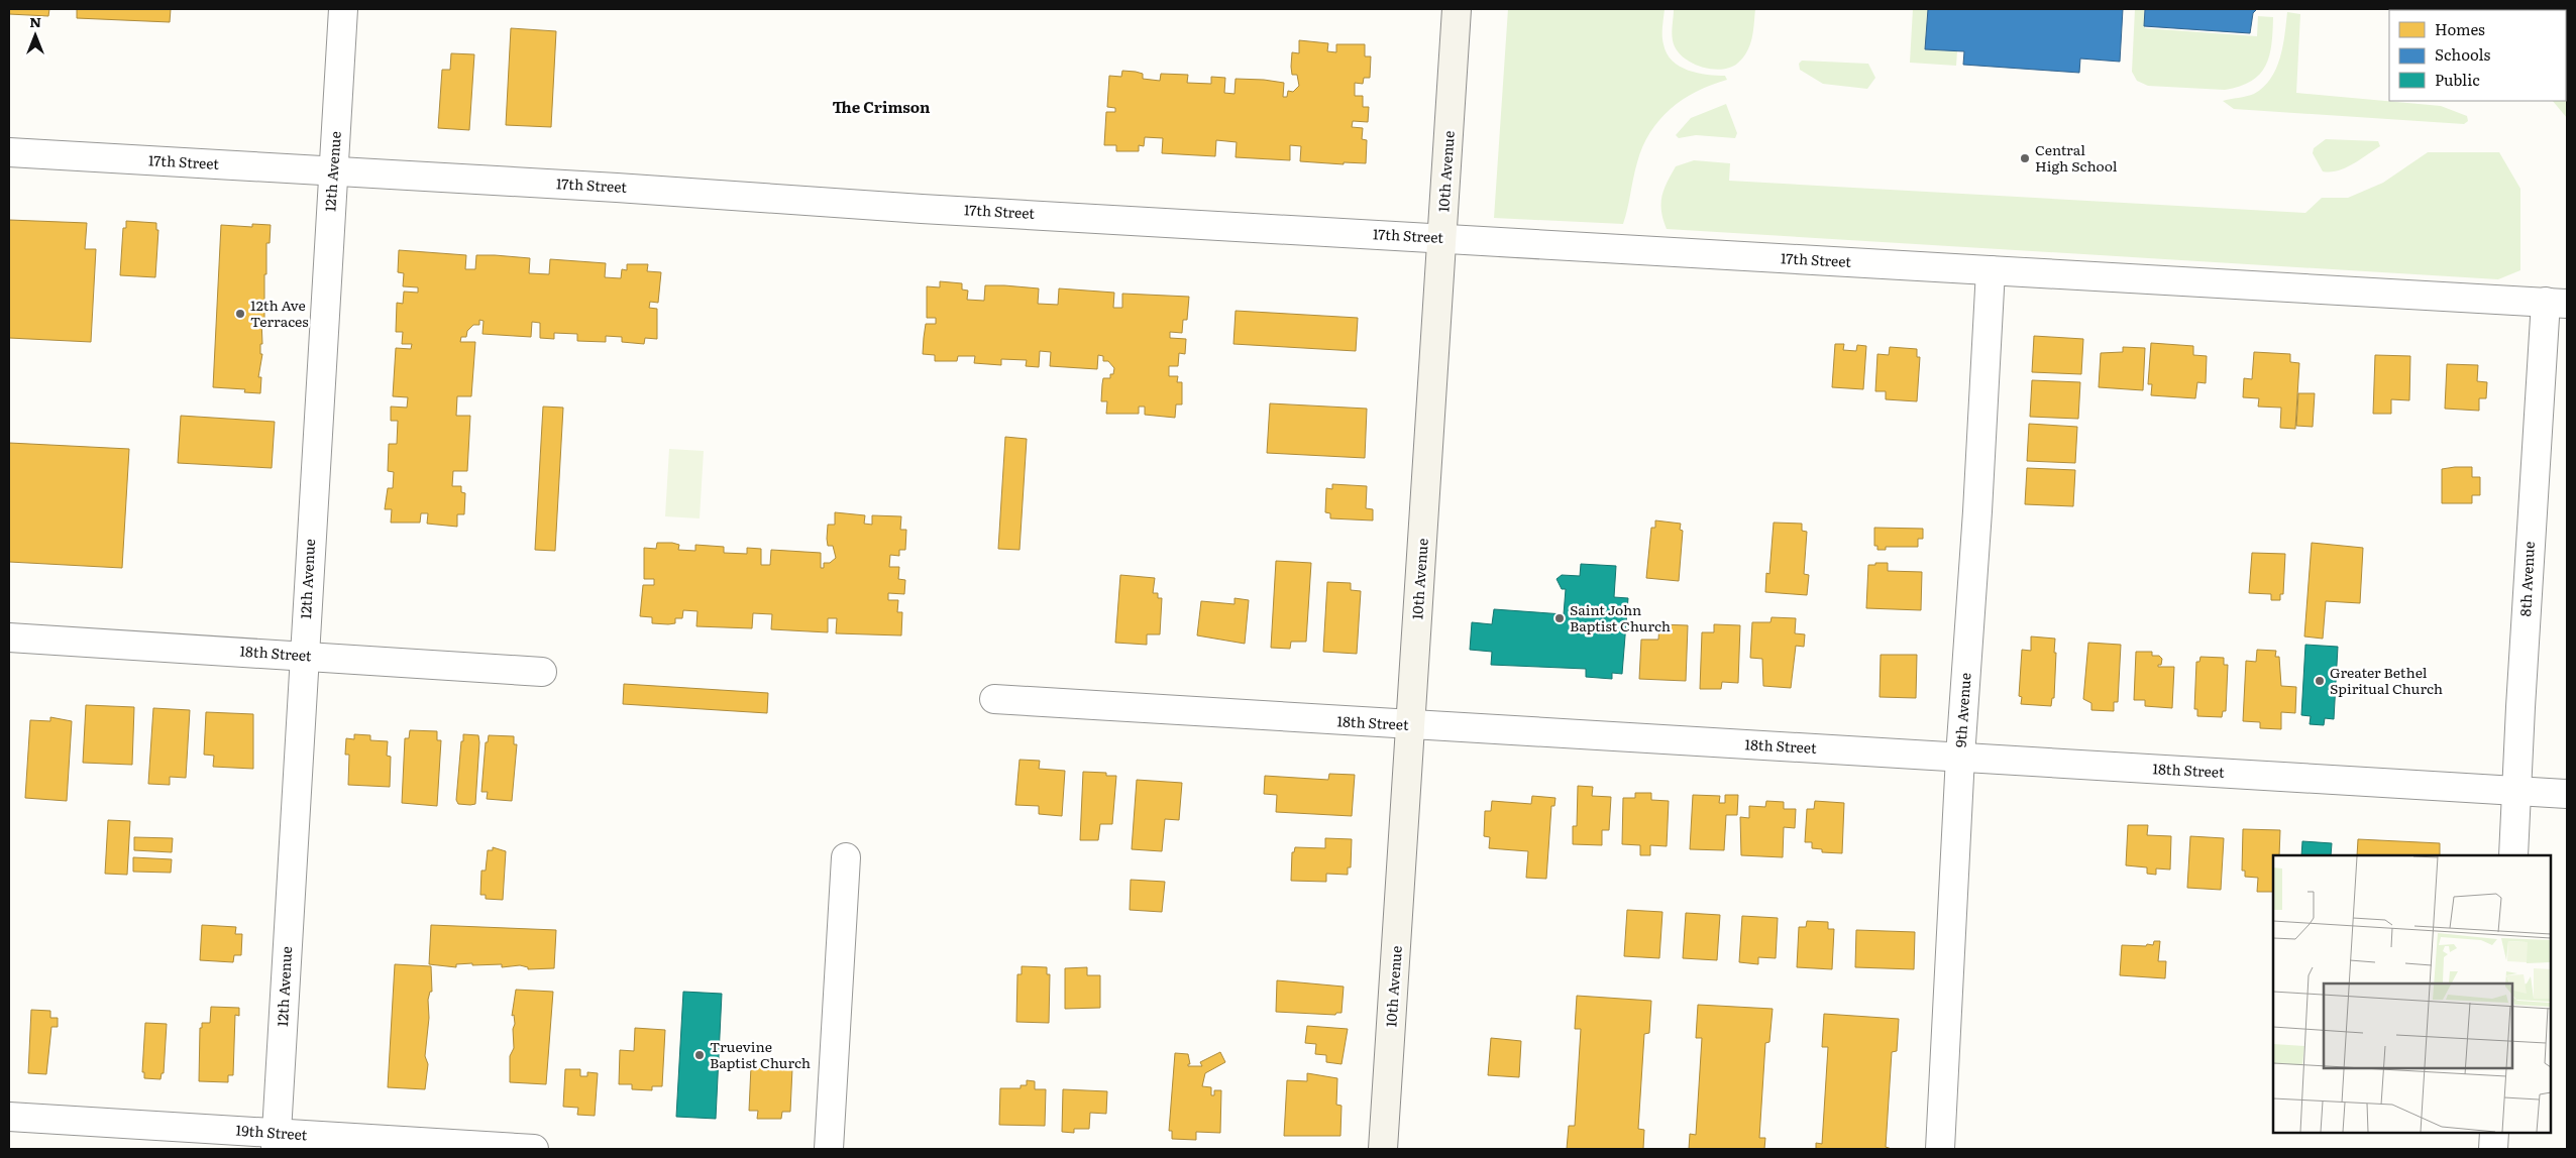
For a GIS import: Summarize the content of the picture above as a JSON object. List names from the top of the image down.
{
  "streets": {
    "main road": ["10th Avenue"],
    "street": [
      "17th Street",
      "12th Avenue",
      "8th Avenue",
      "18th Street",
      "9th Avenue",
      "19th Street"
    ]
  },
  "crossings": [
    ["17th Street", "12th Avenue"],
    ["17th Street", "10th Avenue"],
    ["17th Street", "8th Avenue"],
    ["17th Street", "9th Avenue"],
    ["12th Avenue", "18th Street"],
    ["12th Avenue", "19th Street"],
    ["10th Avenue", "18th Street"],
    ["8th Avenue", "18th Street"],
    ["18th Street", "9th Avenue"]
  ],
  "districts": ["The Crimson"],
  "places": [
    "Central High School",
    "12th Ave Terraces",
    "Saint John Baptist Church",
    "Greater Bethel Spiritual Church",
    "Truevine Baptist Church"
  ],
  "legend": ["Homes", "Schools", "Public"],
  "north": "top"
}
